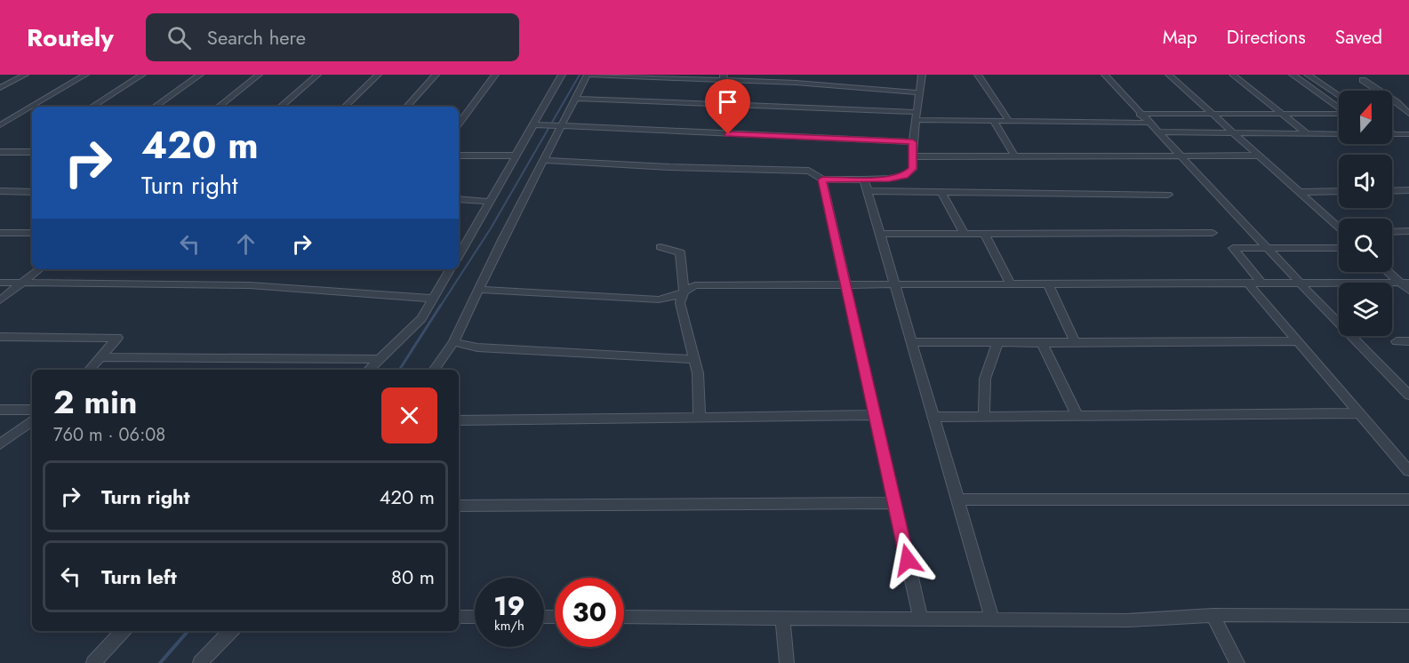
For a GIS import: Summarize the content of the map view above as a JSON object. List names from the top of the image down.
{
  "north": "top",
  "page": {
    "header": "Routely",
    "search": "Search here",
    "nav": ["Map", "Directions", "Saved"],
    "turn": ["420 m", "Turn right"],
    "heading": ["2 min", "760 m · 06:08"],
    "list": [
      {
        "name": "Turn right",
        "value": "420 m"
      },
      {
        "name": "Turn left",
        "value": "80 m"
      }
    ],
    "speed": "19 km/h",
    "limit": "30"
  }
}
